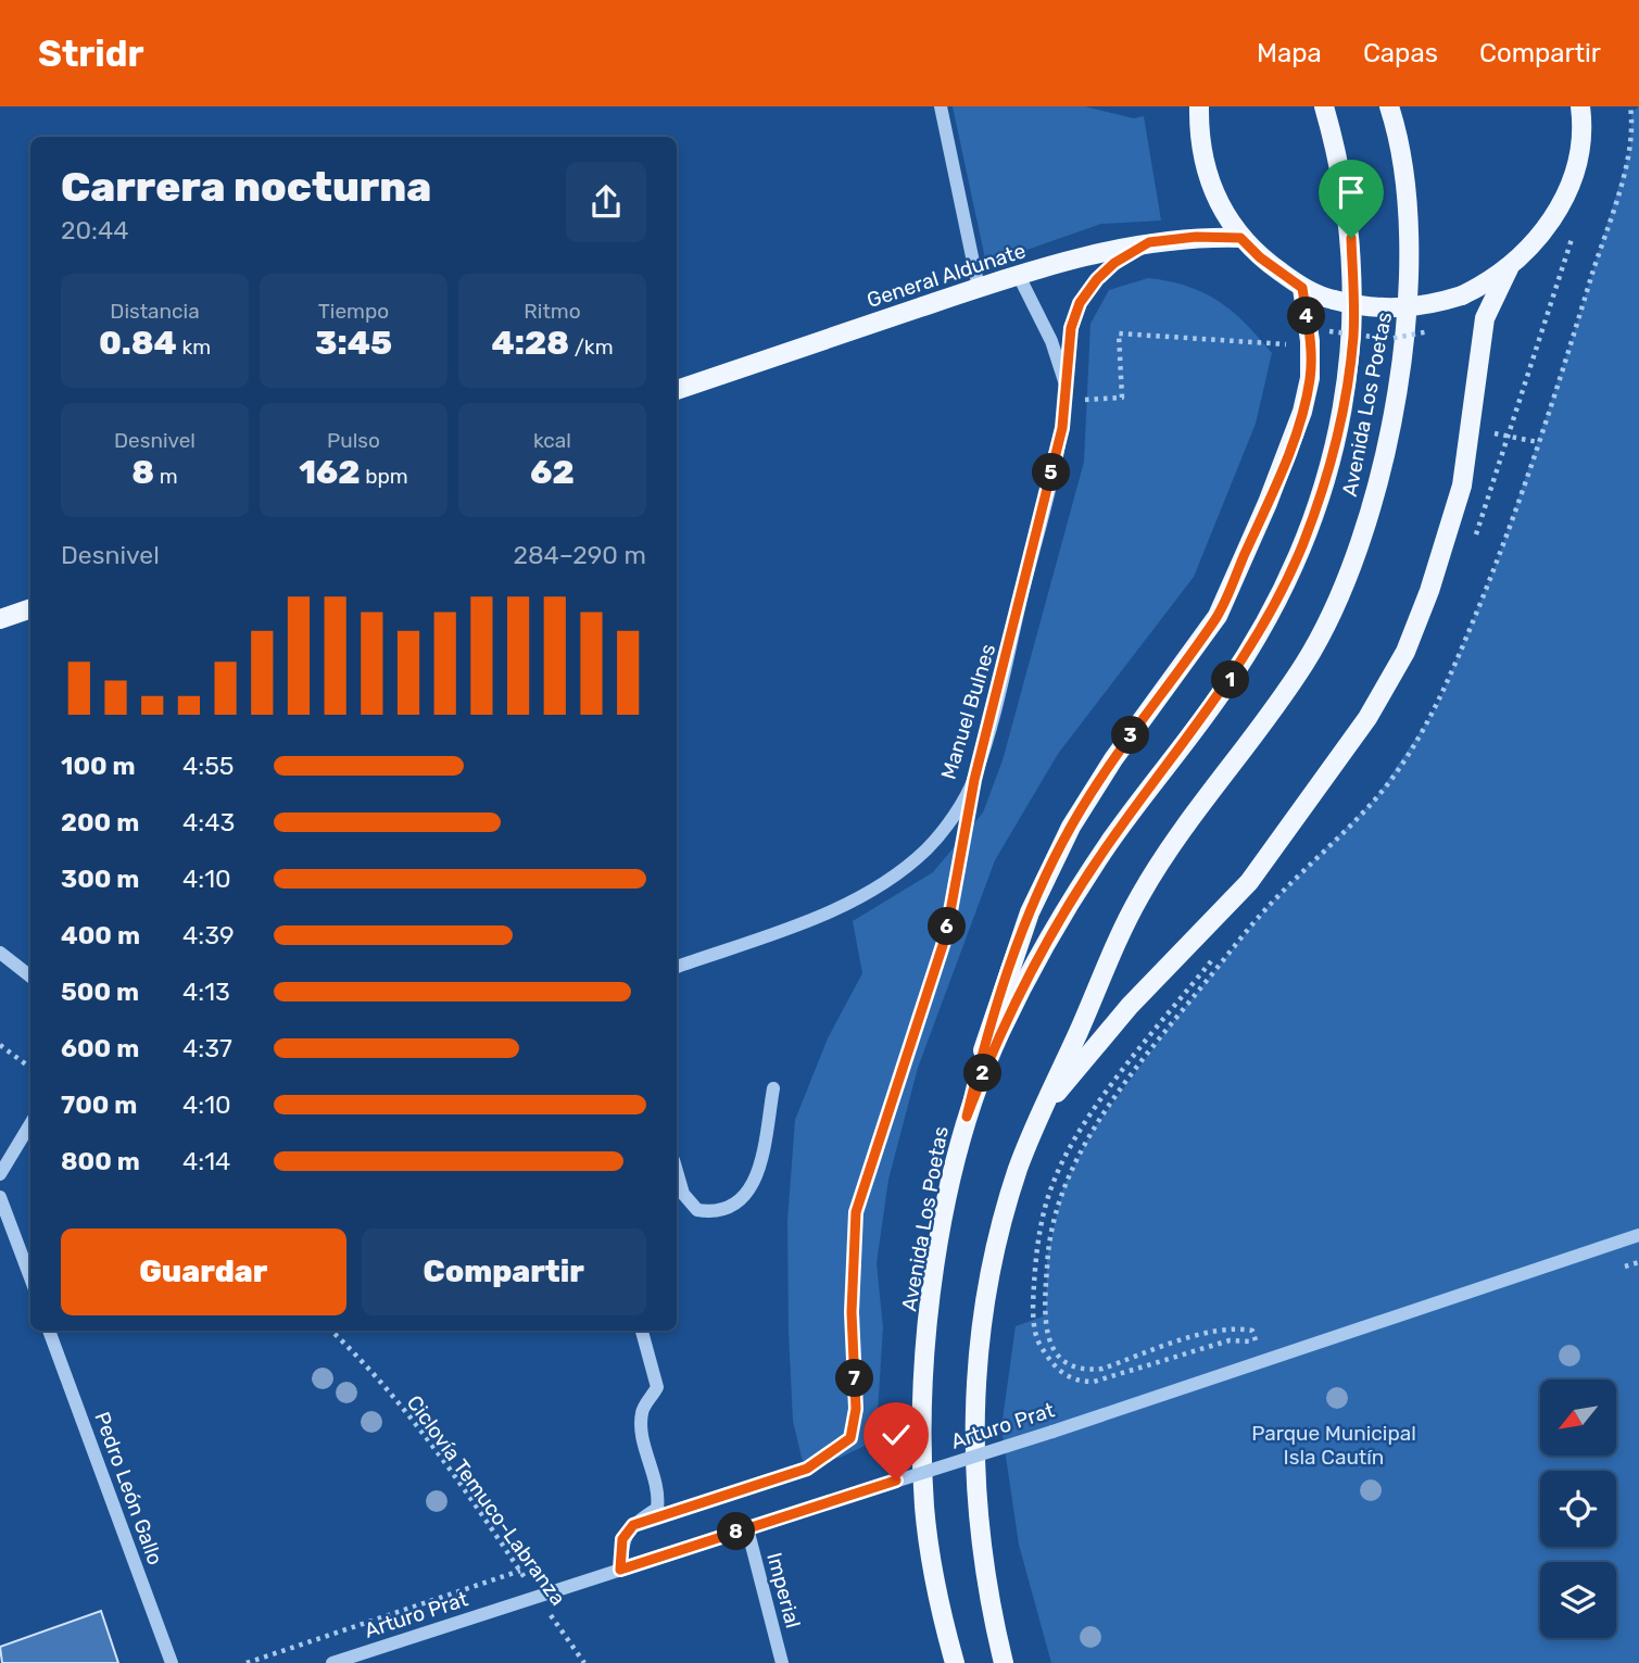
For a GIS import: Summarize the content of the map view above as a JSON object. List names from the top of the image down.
{
  "streets": {
    "main road": ["General Aldunate", "Avenida Los Poetas"],
    "street": [
      "Manuel Bulnes",
      "Arturo Prat",
      "Pedro León Gallo",
      "Imperial"
    ],
    "path": ["Ciclovía Temuco-Labranza"]
  },
  "crossings": [
    ["General Aldunate", "Manuel Bulnes"],
    ["Arturo Prat", "Ciclovía Temuco-Labranza"],
    ["Arturo Prat", "Imperial"]
  ],
  "parks": ["Parque Municipal Isla Cautín"],
  "north": "bottom left",
  "page": {
    "header": "Stridr",
    "nav": ["Mapa", "Capas", "Compartir"],
    "heading": ["Carrera nocturna", "20:44"],
    "stats": [
      ["Distancia", "0.84 km"],
      ["Tiempo", "3:45"],
      ["Ritmo", "4:28 /km"],
      ["Desnivel", "8 m"],
      ["Pulso", "162 bpm"],
      ["kcal", "62"]
    ],
    "pins": [
      "4",
      "5",
      "1",
      "3",
      "6",
      "2",
      "7",
      "8"
    ],
    "chart": ["Desnivel", "284–290 m"],
    "list": [
      {
        "name": "100 m",
        "note": "4:55"
      },
      {
        "name": "200 m",
        "note": "4:43"
      },
      {
        "name": "300 m",
        "note": "4:10"
      },
      {
        "name": "400 m",
        "note": "4:39"
      },
      {
        "name": "500 m",
        "note": "4:13"
      },
      {
        "name": "600 m",
        "note": "4:37"
      },
      {
        "name": "700 m",
        "note": "4:10"
      },
      {
        "name": "800 m",
        "note": "4:14"
      }
    ],
    "buttons": ["Guardar", "Compartir"]
  }
}
